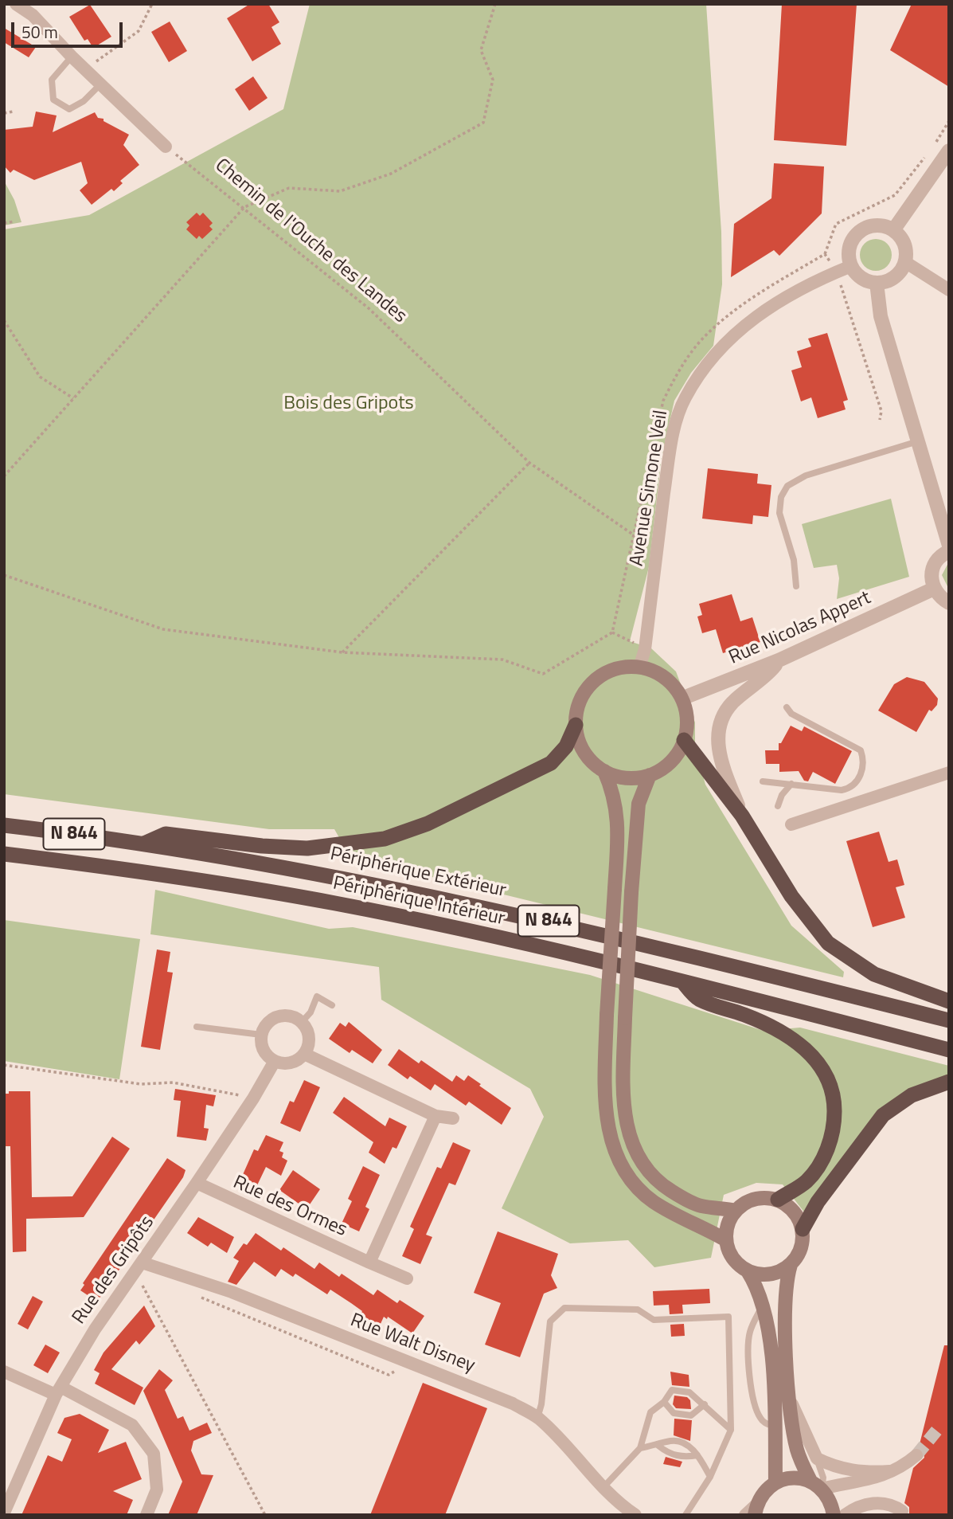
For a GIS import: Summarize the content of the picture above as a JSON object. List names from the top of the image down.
{
  "streets": {
    "highway": ["N 844", "Périphérique Extérieur", "Périphérique Intérieur"],
    "street": [
      "Avenue Simone Veil",
      "Rue Nicolas Appert",
      "Rue des Ormes",
      "Rue des Gripôts",
      "Rue Walt Disney"
    ],
    "path": ["Chemin de l'Ouche des Landes"]
  },
  "crossings": [
    ["Avenue Simone Veil", "Rue Nicolas Appert"],
    ["Rue des Ormes", "Rue des Gripôts"],
    ["Rue des Gripôts", "Rue Walt Disney"]
  ],
  "parks": ["Bois des Gripots"],
  "scale_bar": "50 m"
}
